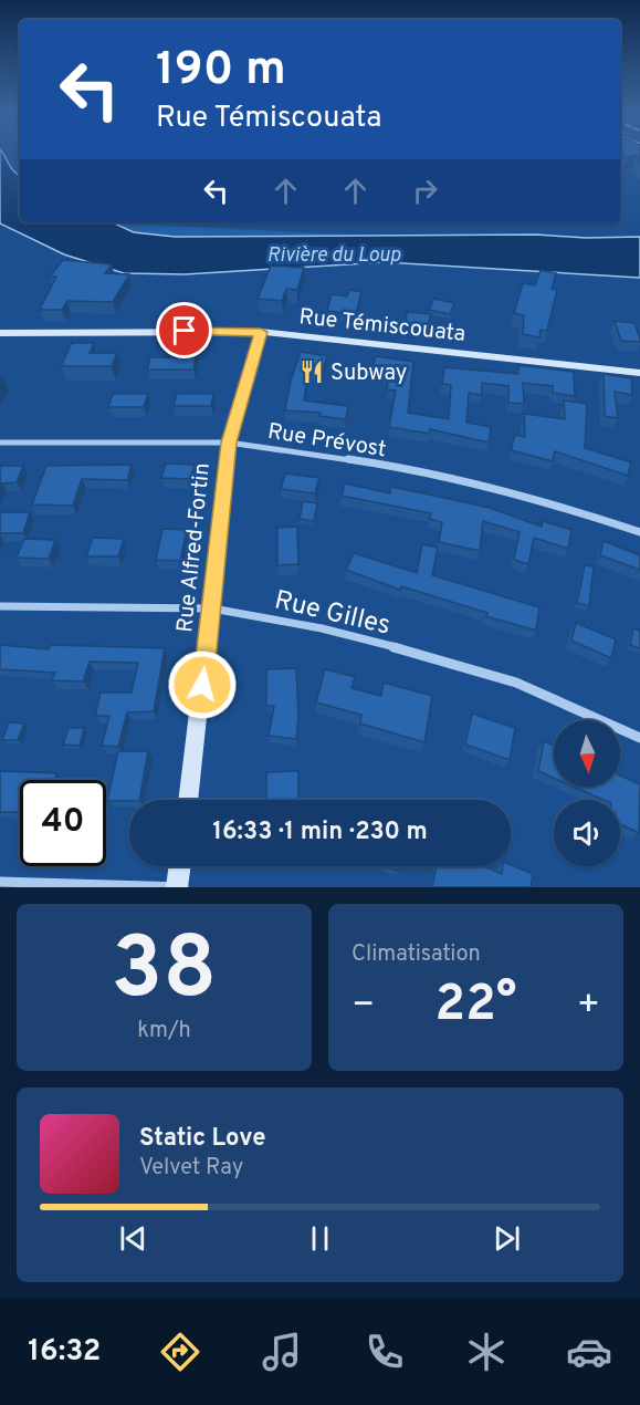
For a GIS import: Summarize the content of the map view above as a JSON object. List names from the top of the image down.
{
  "streets": {
    "main road": ["Rue Témiscouata", "Rue Alfred-Fortin"],
    "street": ["Rue Prévost", "Rue Gilles"]
  },
  "crossings": [
    ["Rue Témiscouata", "Rue Alfred-Fortin"],
    ["Rue Prévost", "Rue Alfred-Fortin"],
    ["Rue Alfred-Fortin", "Rue Gilles"]
  ],
  "water": ["Rivière du Loup"],
  "places": {
    "restaurant": ["Subway"]
  },
  "north": "bottom",
  "page": {
    "turn": ["190 m", "Rue Témiscouata"],
    "limit": "40",
    "trip": "16:33 · 1 min · 230 m",
    "tile": [
      ["38", "km/h"],
      "Climatisation"
    ],
    "heat": ["−", "22°", "+"],
    "song": ["Static Love", "Velvet Ray"],
    "tabs": "16:32"
  }
}
